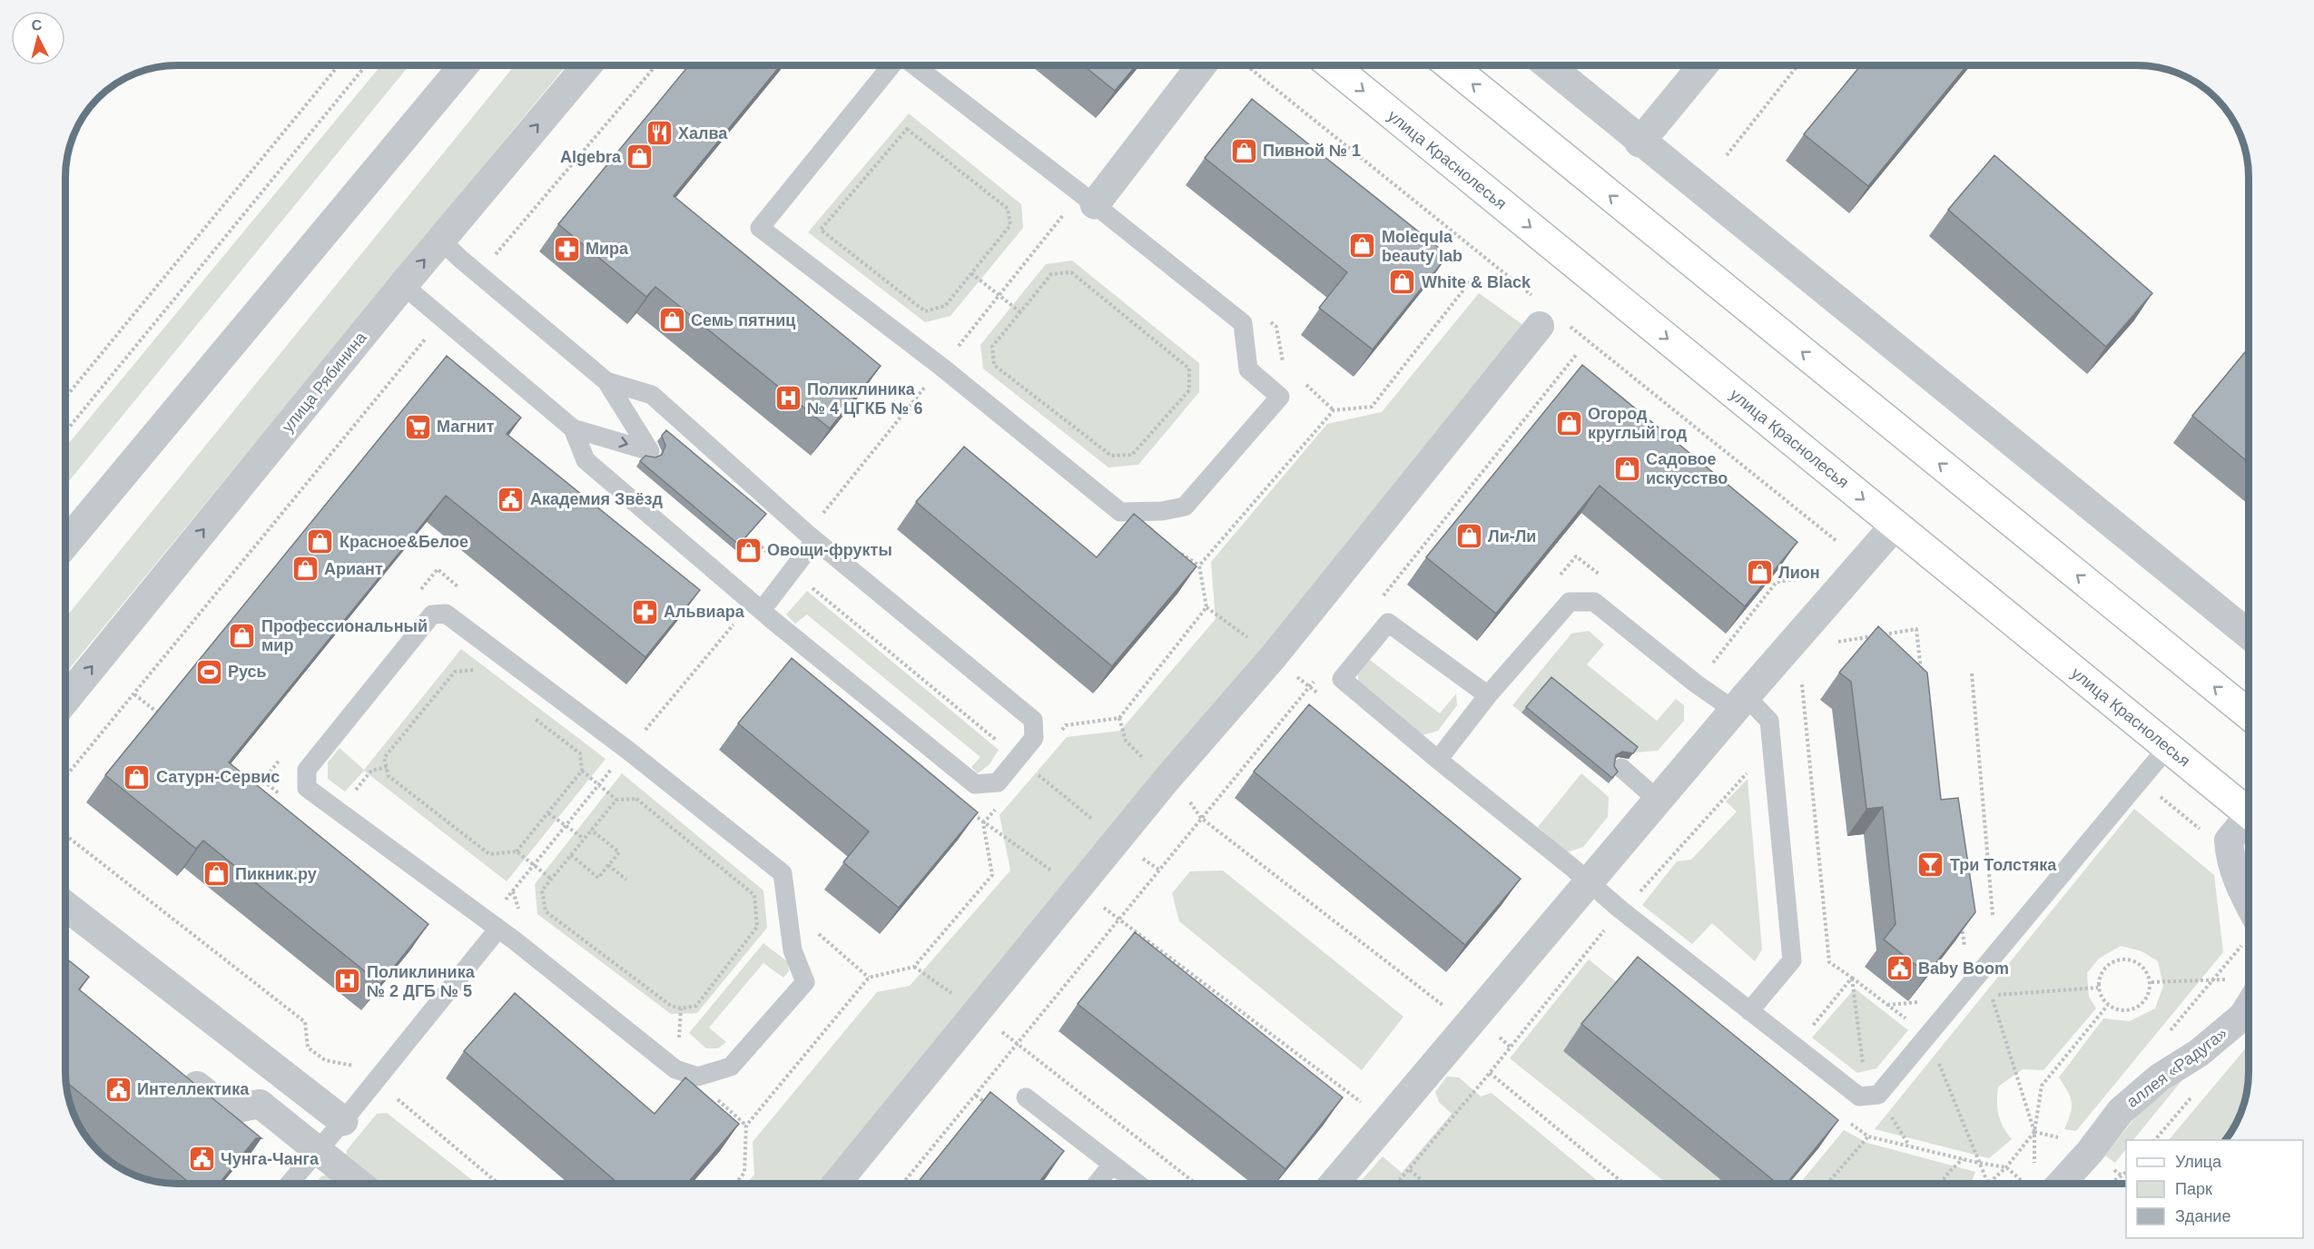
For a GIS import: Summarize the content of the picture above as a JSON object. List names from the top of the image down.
{
  "streets": {
    "main road": ["улица Краснолесья"],
    "street": ["улица Рябинина", "аллея «Радуга»"]
  },
  "places": {
    "restaurant": ["Халва"],
    "shop": [
      "Пивной № 1",
      "Algebra",
      "Molequla beauty lab",
      "White & Black",
      "Семь пятниц",
      "Огород круглый год",
      "Садовое искусство",
      "Ли-Ли",
      "Красное&Белое",
      "Овощи-фрукты",
      "Ариант",
      "Лион",
      "Профессиональный мир",
      "Сатурн-Сервис",
      "Пикник.ру"
    ],
    "pharmacy": ["Мира", "Альвиара"],
    "hospital": ["Поликлиника № 4 ЦГКБ № 6", "Поликлиника № 2 ДГБ № 5"],
    "supermarket": ["Магнит"],
    "public building": [
      "Академия Звёзд",
      "Baby Boom",
      "Интеллектика",
      "Чунга-Чанга"
    ],
    "sports": ["Русь"],
    "bar": ["Три Толстяка"]
  },
  "legend": ["Улица", "Парк", "Здание"],
  "north": "top"
}
